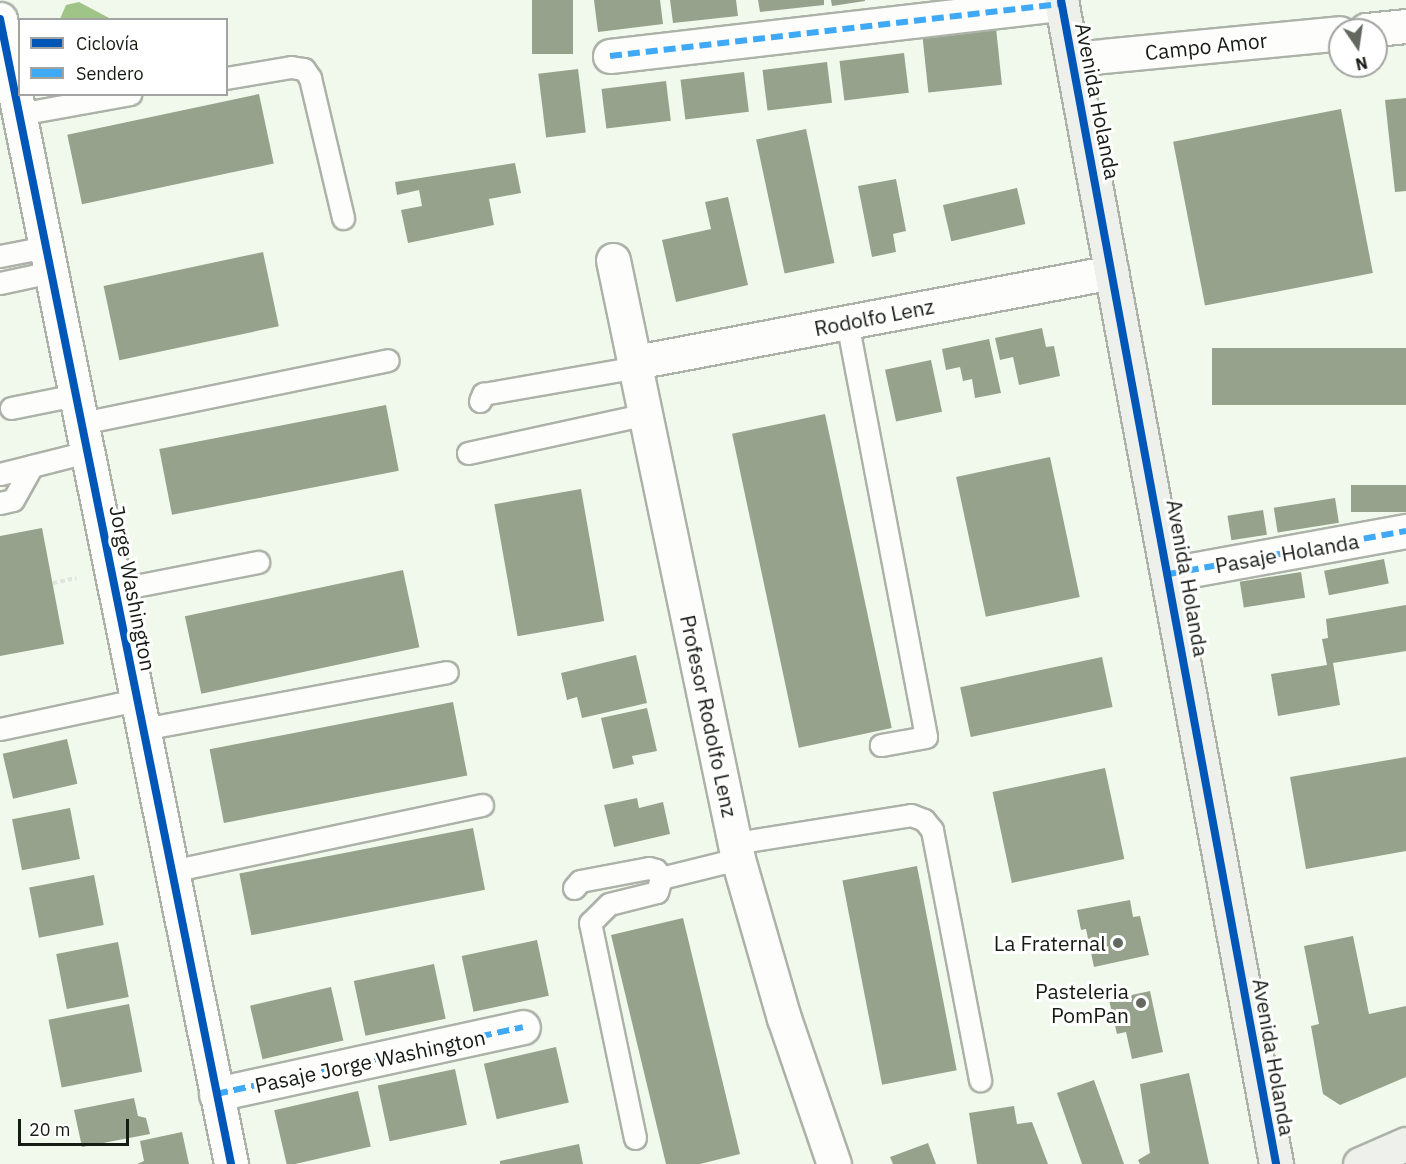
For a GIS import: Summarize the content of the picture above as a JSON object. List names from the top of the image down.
{
  "streets": {
    "street": [
      "Campo Amor",
      "Avenida Holanda",
      "Rodolfo Lenz",
      "Pasaje Holanda",
      "Jorge Washington",
      "Profesor Rodolfo Lenz",
      "Pasaje Jorge Washington"
    ]
  },
  "crossings": [
    ["Campo Amor", "Avenida Holanda"],
    ["Avenida Holanda", "Rodolfo Lenz"],
    ["Avenida Holanda", "Pasaje Holanda"],
    ["Rodolfo Lenz", "Profesor Rodolfo Lenz"],
    ["Jorge Washington", "Pasaje Jorge Washington"]
  ],
  "places": ["La Fraternal", "Pasteleria PomPan"],
  "legend": ["Ciclovía", "Sendero"],
  "scale_bar": "20 m",
  "north": "bottom"
}
